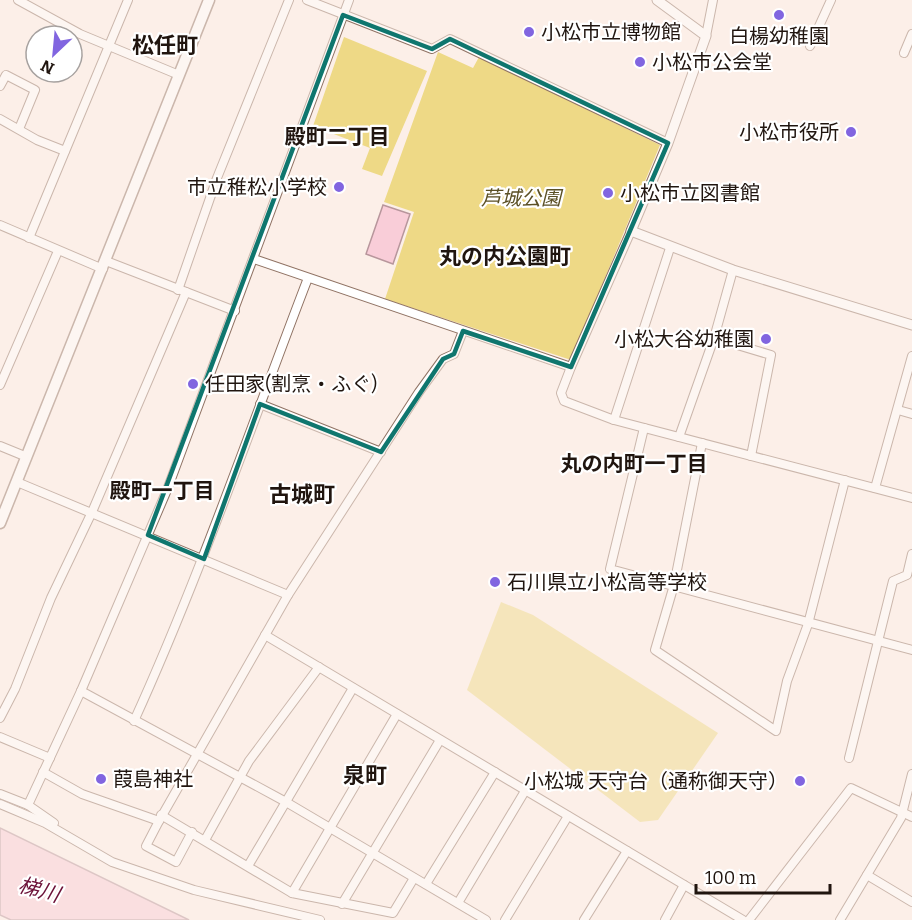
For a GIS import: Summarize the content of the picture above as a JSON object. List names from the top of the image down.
{
  "districts": [
    "松任町",
    "殿町二丁目",
    "丸の内公園町",
    "丸の内町一丁目",
    "殿町一丁目",
    "古城町",
    "泉町"
  ],
  "water": ["梯川"],
  "parks": ["芦城公園"],
  "places": [
    "白楊幼稚園",
    "小松市立博物館",
    "小松市公会堂",
    "小松市役所",
    "市立稚松小学校",
    "小松市立図書館",
    "小松大谷幼稚園",
    "任田家(割烹・ふぐ)",
    "石川県立小松高等学校",
    "葭島神社",
    "小松城 天守台（通称御天守）"
  ],
  "scale_bar": "100 m",
  "north": "bottom left"
}
